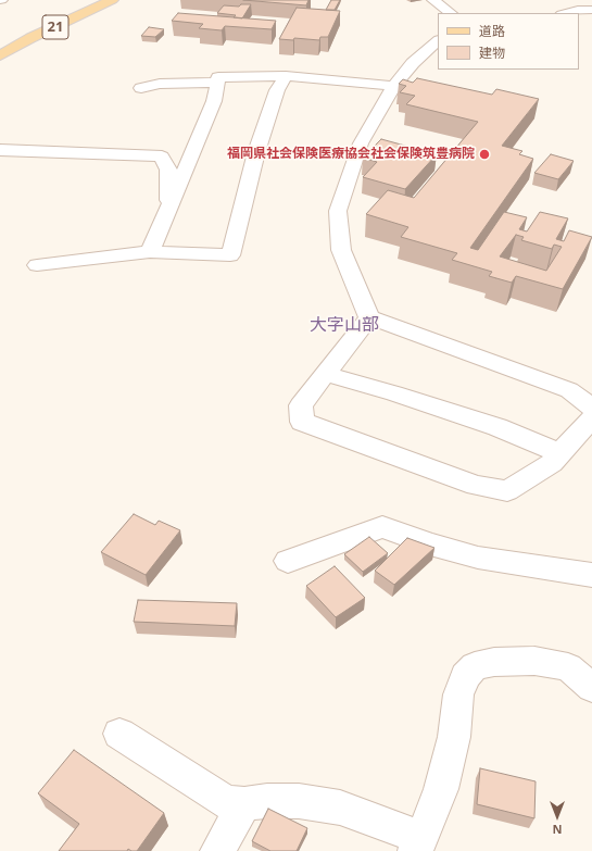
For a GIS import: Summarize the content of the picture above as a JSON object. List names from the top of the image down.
{
  "streets": {
    "main road": ["21"]
  },
  "districts": ["大字山部"],
  "places": ["福岡県社会保険医療協会社会保険筑豊病院"],
  "legend": ["道路", "建物"],
  "north": "bottom"
}
